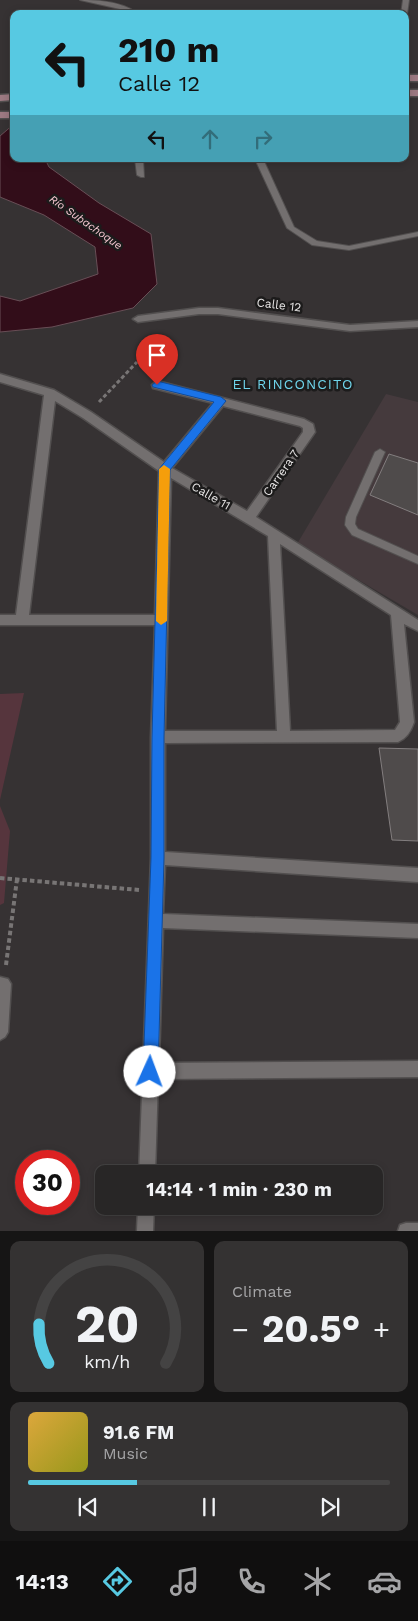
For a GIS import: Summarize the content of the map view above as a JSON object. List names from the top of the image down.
{
  "streets": {
    "street": ["Calle 12", "Carrera 7", "Calle 11"]
  },
  "crossings": [
    ["Carrera 7", "Calle 11"]
  ],
  "districts": ["EL RINCONCITO"],
  "water": ["Río Subachoque"],
  "page": {
    "turn": ["210 m", "Calle 12"],
    "limit": "30",
    "trip": "14:14 · 1 min · 230 m",
    "tile": "Climate",
    "heat": ["−", "20.5°", "+"],
    "song": ["91.6 FM", "Music"],
    "tabs": "14:13",
    "gauge": ["20", "km/h"]
  }
}
